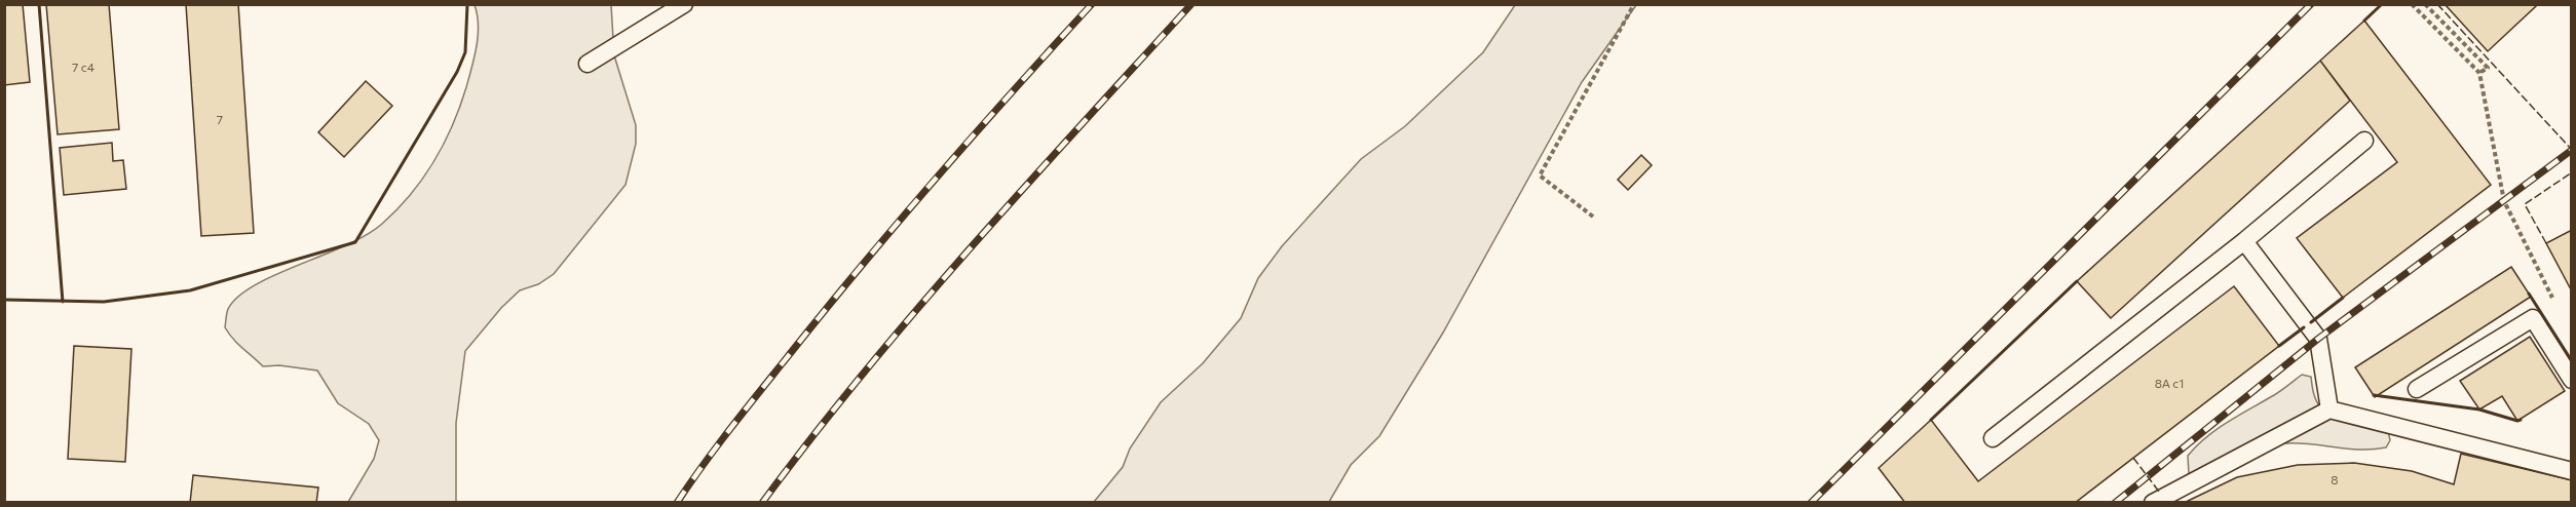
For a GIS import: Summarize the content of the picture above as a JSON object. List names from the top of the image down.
{
  "house_numbers": [
    "7 с4",
    "7",
    "8А с1",
    "8"
  ]
}
